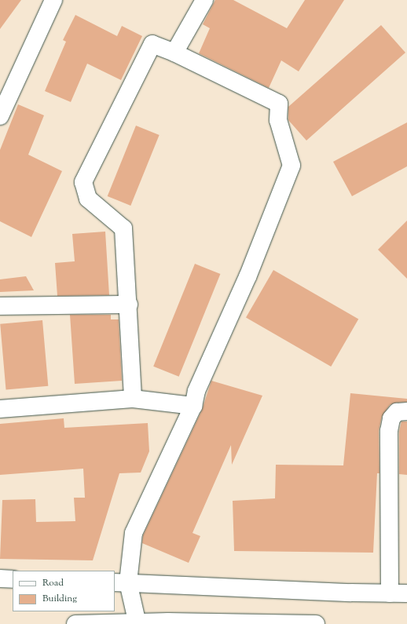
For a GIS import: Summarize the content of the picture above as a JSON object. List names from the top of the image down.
{
  "legend": ["Road", "Building"]
}
